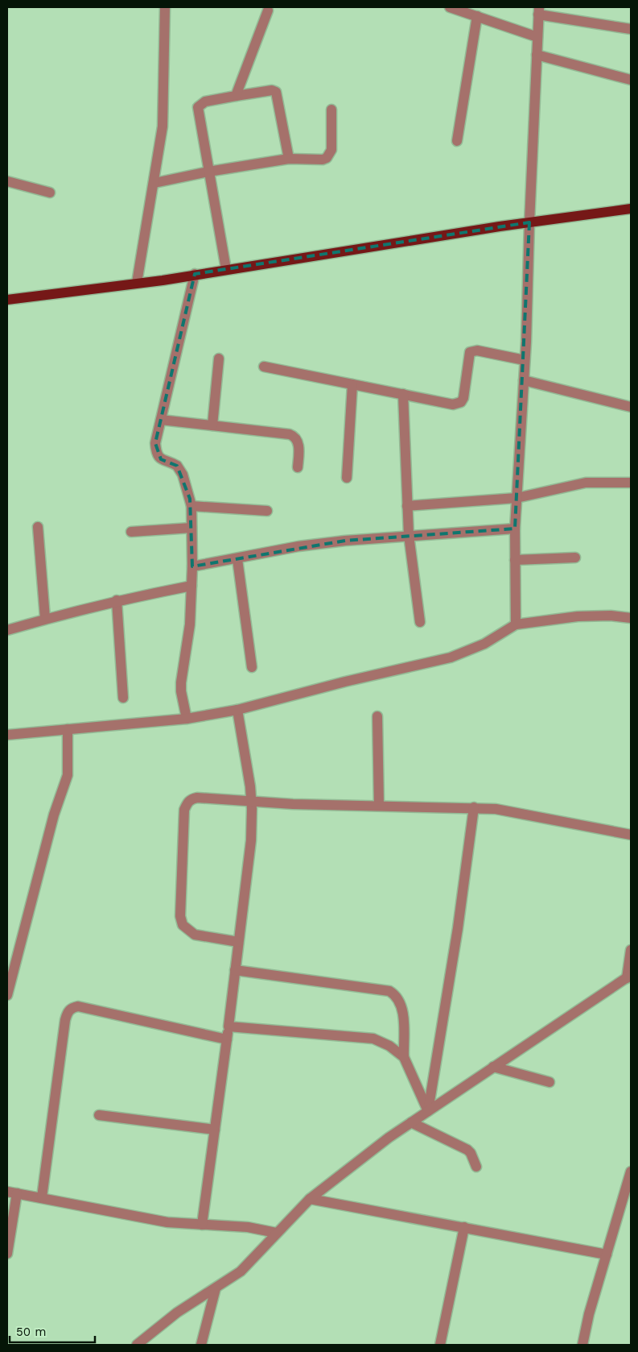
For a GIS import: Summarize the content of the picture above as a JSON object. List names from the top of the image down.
{
  "scale_bar": "50 m"
}
